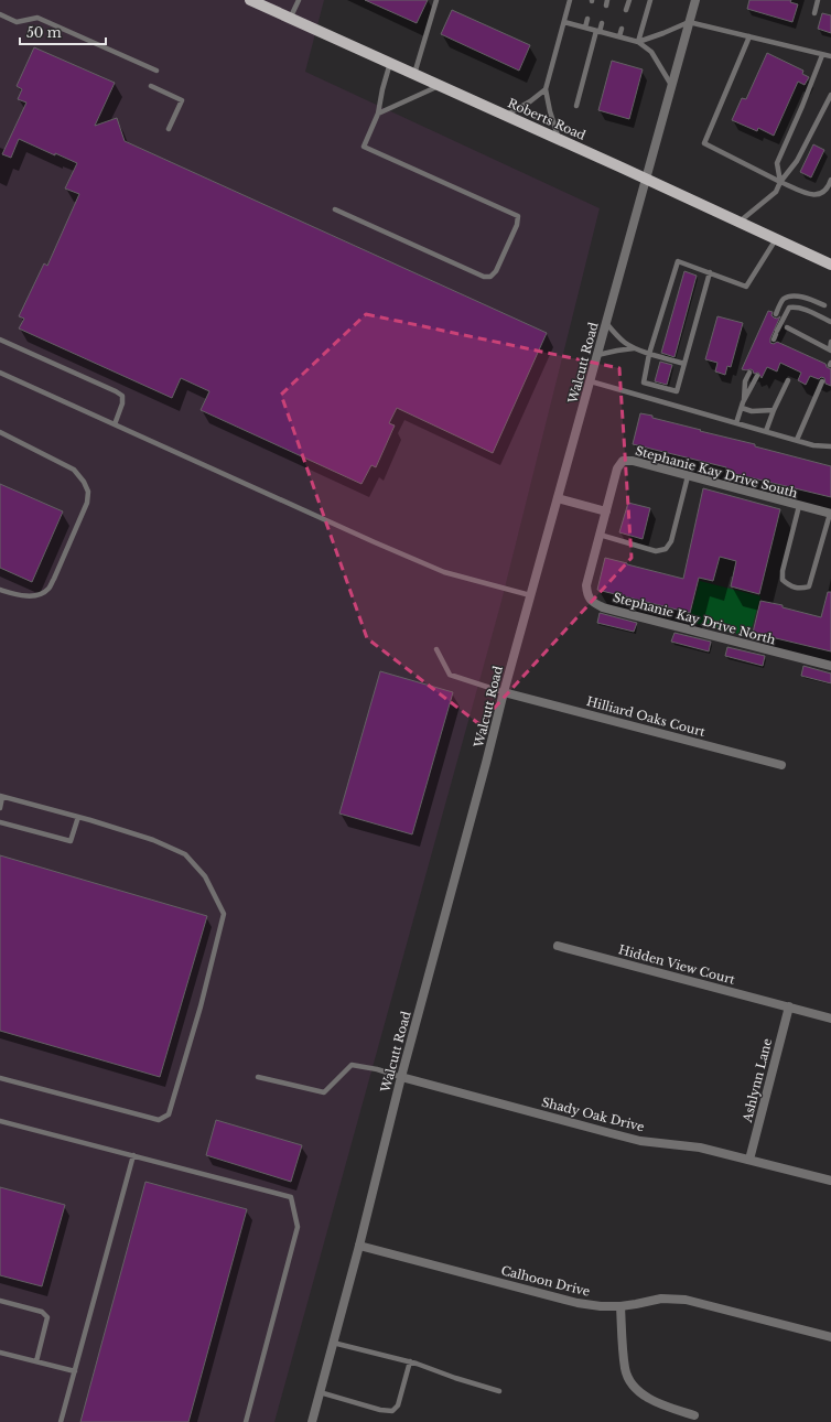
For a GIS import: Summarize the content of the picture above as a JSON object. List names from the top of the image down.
{
  "streets": {
    "main road": ["Roberts Road"],
    "street": [
      "Walcutt Road",
      "Stephanie Kay Drive South",
      "Stephanie Kay Drive North",
      "Hilliard Oaks Court",
      "Hidden View Court",
      "Ashlynn Lane",
      "Shady Oak Drive",
      "Calhoon Drive"
    ]
  },
  "crossings": [
    ["Roberts Road", "Walcutt Road"],
    ["Walcutt Road", "Hilliard Oaks Court"],
    ["Walcutt Road", "Shady Oak Drive"],
    ["Walcutt Road", "Calhoon Drive"],
    ["Stephanie Kay Drive South", "Stephanie Kay Drive North"],
    ["Hidden View Court", "Ashlynn Lane"],
    ["Ashlynn Lane", "Shady Oak Drive"]
  ],
  "scale_bar": "50 m"
}
